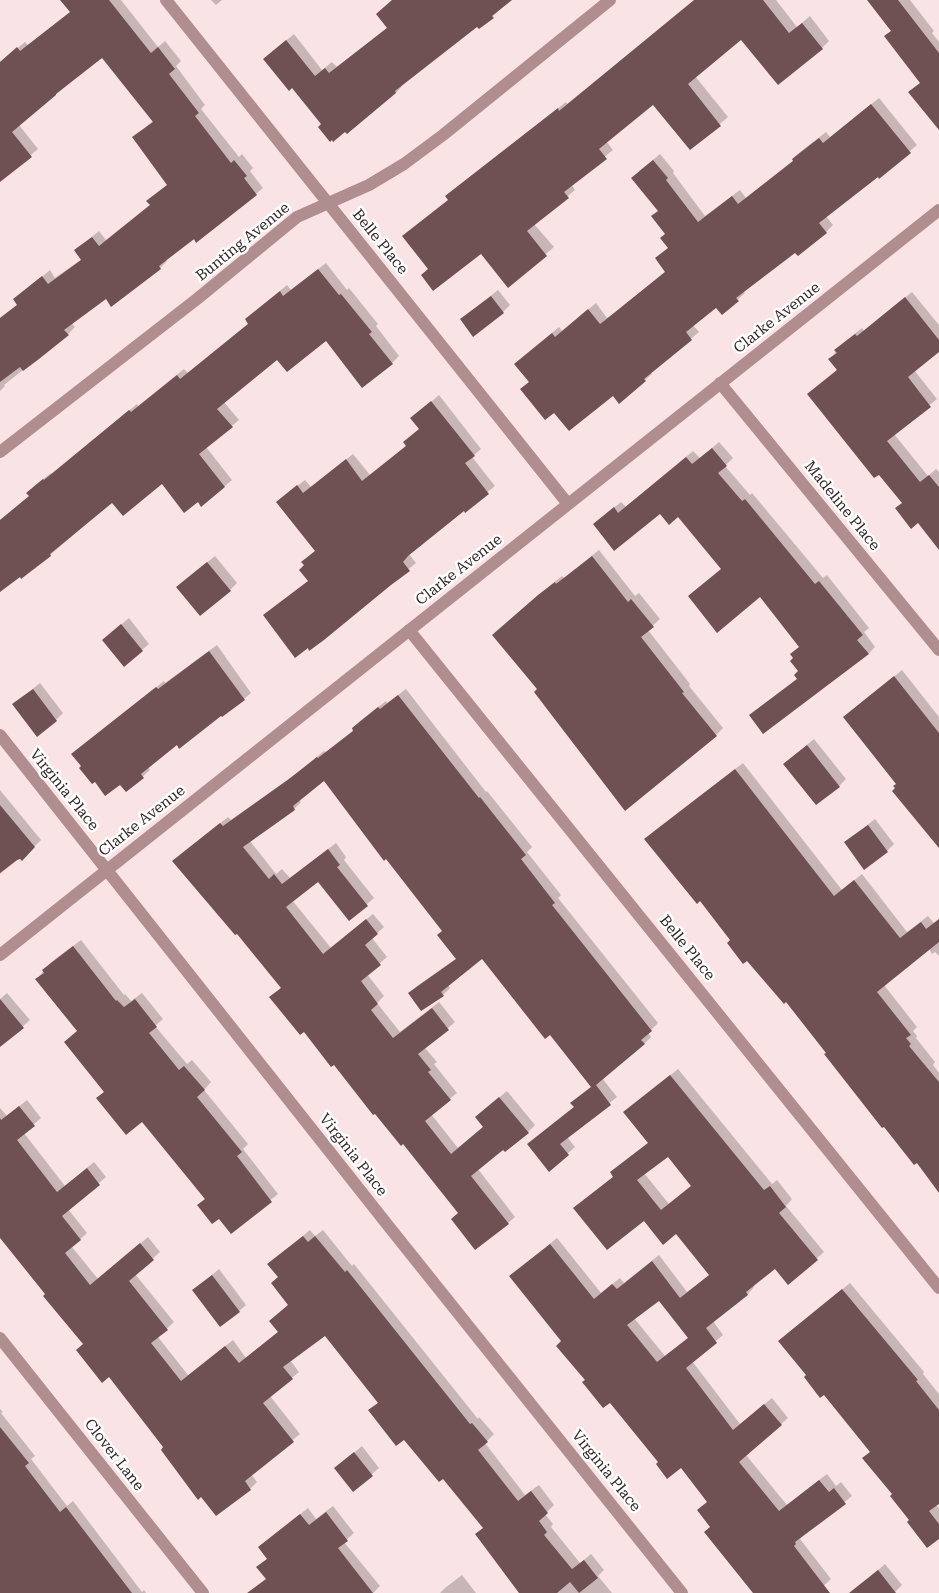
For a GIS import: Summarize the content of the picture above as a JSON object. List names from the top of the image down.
{
  "streets": {
    "street": [
      "Bunting Avenue",
      "Belle Place",
      "Clarke Avenue",
      "Madeline Place",
      "Virginia Place",
      "Clover Lane"
    ]
  },
  "crossings": [
    ["Bunting Avenue", "Belle Place"],
    ["Belle Place", "Clarke Avenue"],
    ["Clarke Avenue", "Madeline Place"],
    ["Clarke Avenue", "Virginia Place"]
  ]
}
